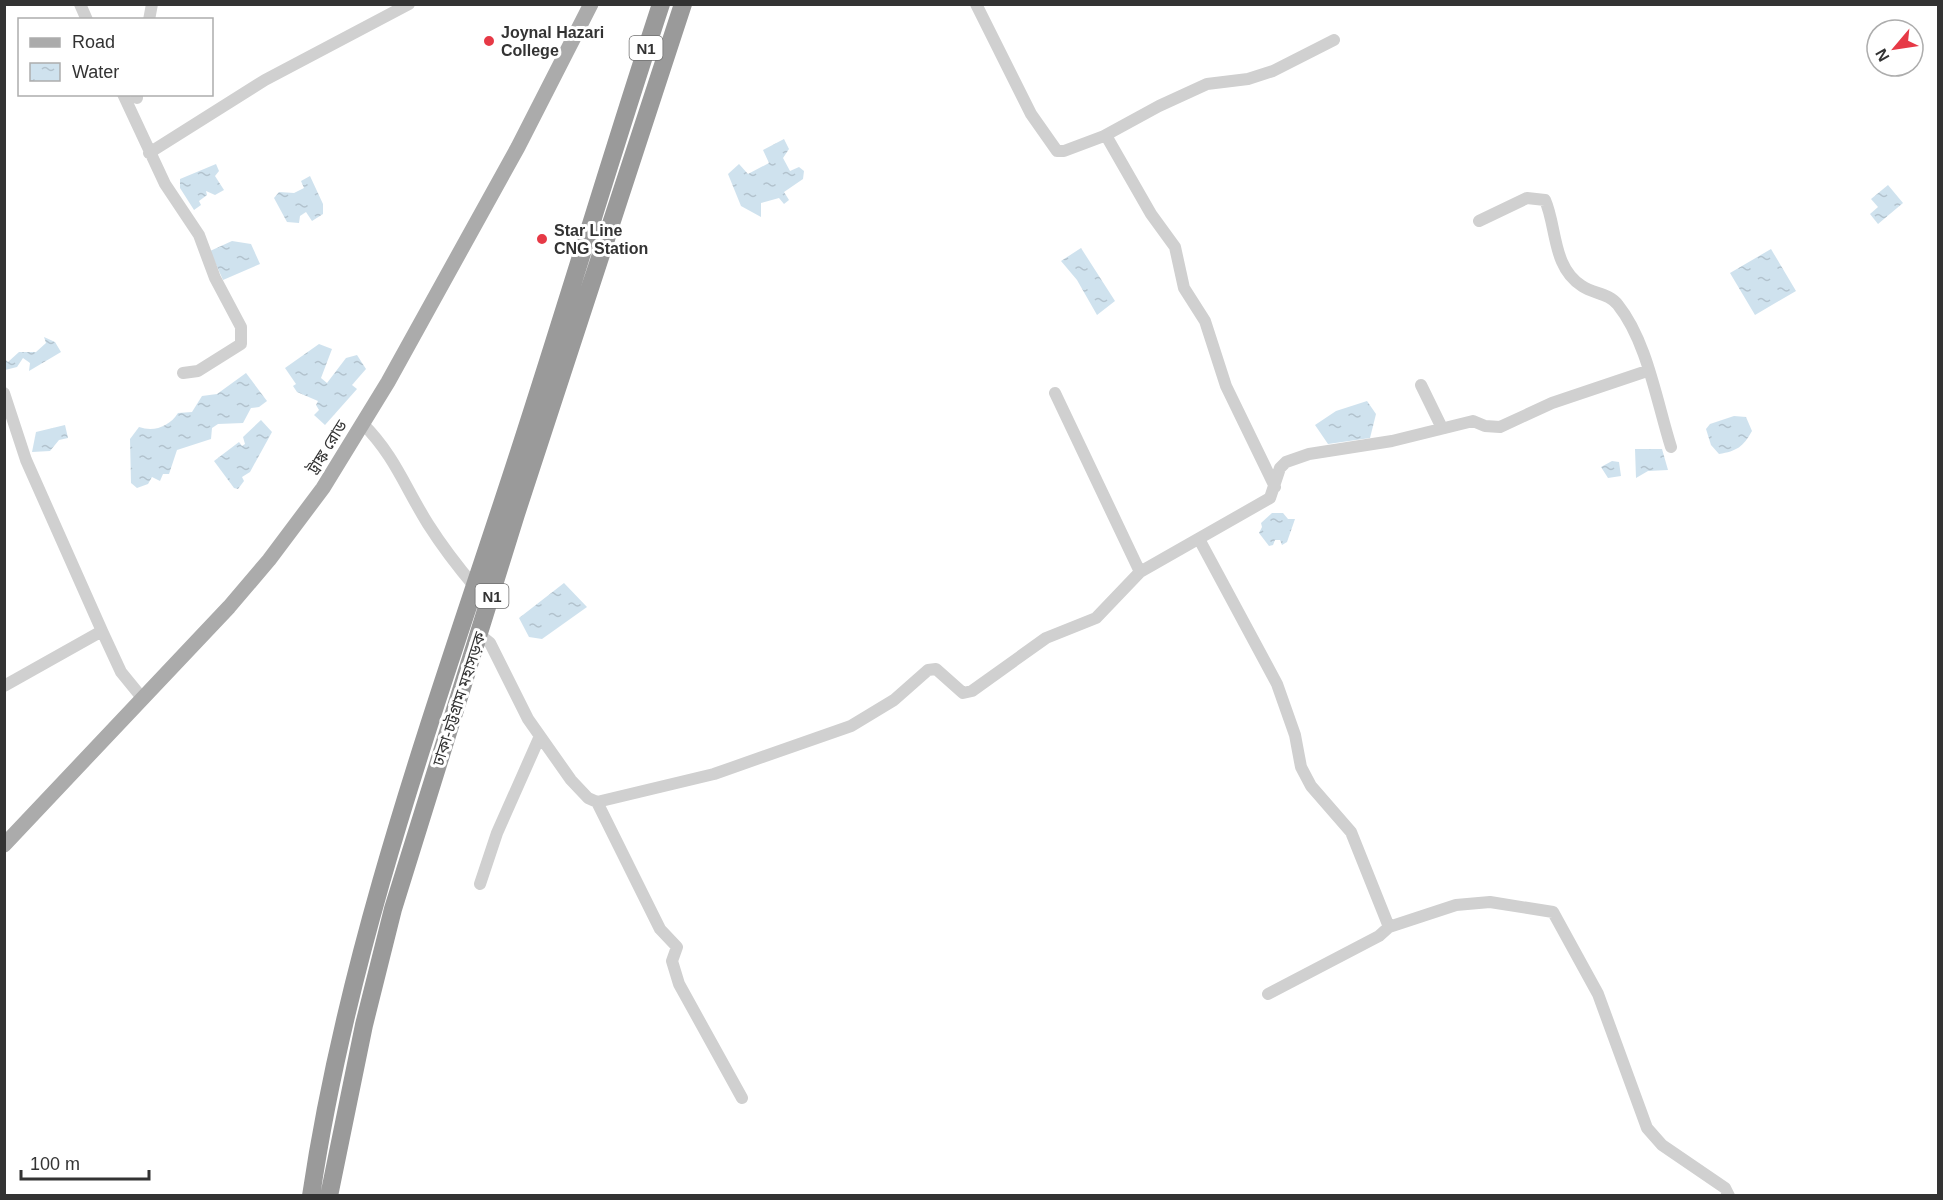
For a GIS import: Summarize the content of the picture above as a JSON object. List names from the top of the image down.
{
  "streets": {
    "highway": ["N1", "ঢাকা-চট্টগ্রাম মহাসড়ক"],
    "main road": ["ট্রাঙ্ক রোড"]
  },
  "places": ["Joynal Hazari College", "Star Line CNG Station"],
  "legend": ["Road", "Water"],
  "scale_bar": "100 m",
  "north": "bottom left"
}
